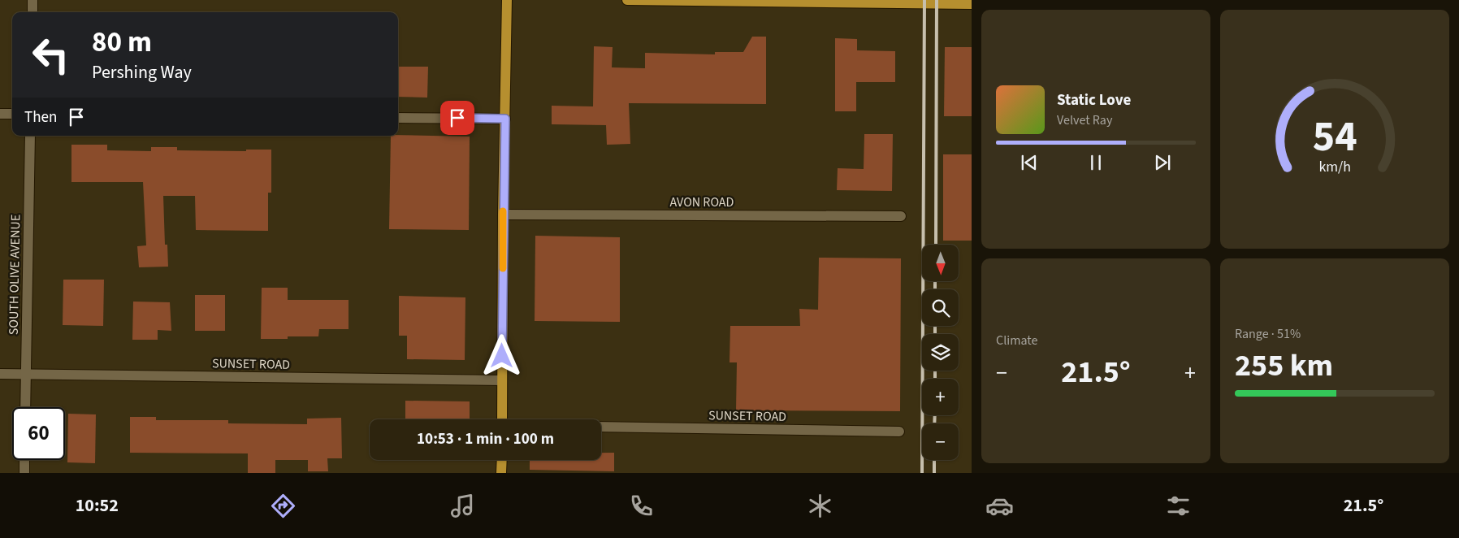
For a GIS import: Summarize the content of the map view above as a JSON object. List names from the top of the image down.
{
  "streets": {
    "street": ["AVON ROAD", "SOUTH OLIVE AVENUE", "SUNSET ROAD"]
  },
  "crossings": [
    ["SOUTH OLIVE AVENUE", "SUNSET ROAD"]
  ],
  "north": "bottom",
  "page": {
    "turn": ["80 m", "Pershing Way"],
    "song": ["Static Love", "Velvet Ray"],
    "then": "Then",
    "map_buttons": ["+", "−"],
    "tile": [
      "Climate",
      ["Range · 51%", "255 km"]
    ],
    "heat": ["−", "21.5°", "+"],
    "limit": "60",
    "trip": "10:53 · 1 min · 100 m",
    "tabs": ["10:52", "21.5°"],
    "gauge": ["54", "km/h"]
  }
}
